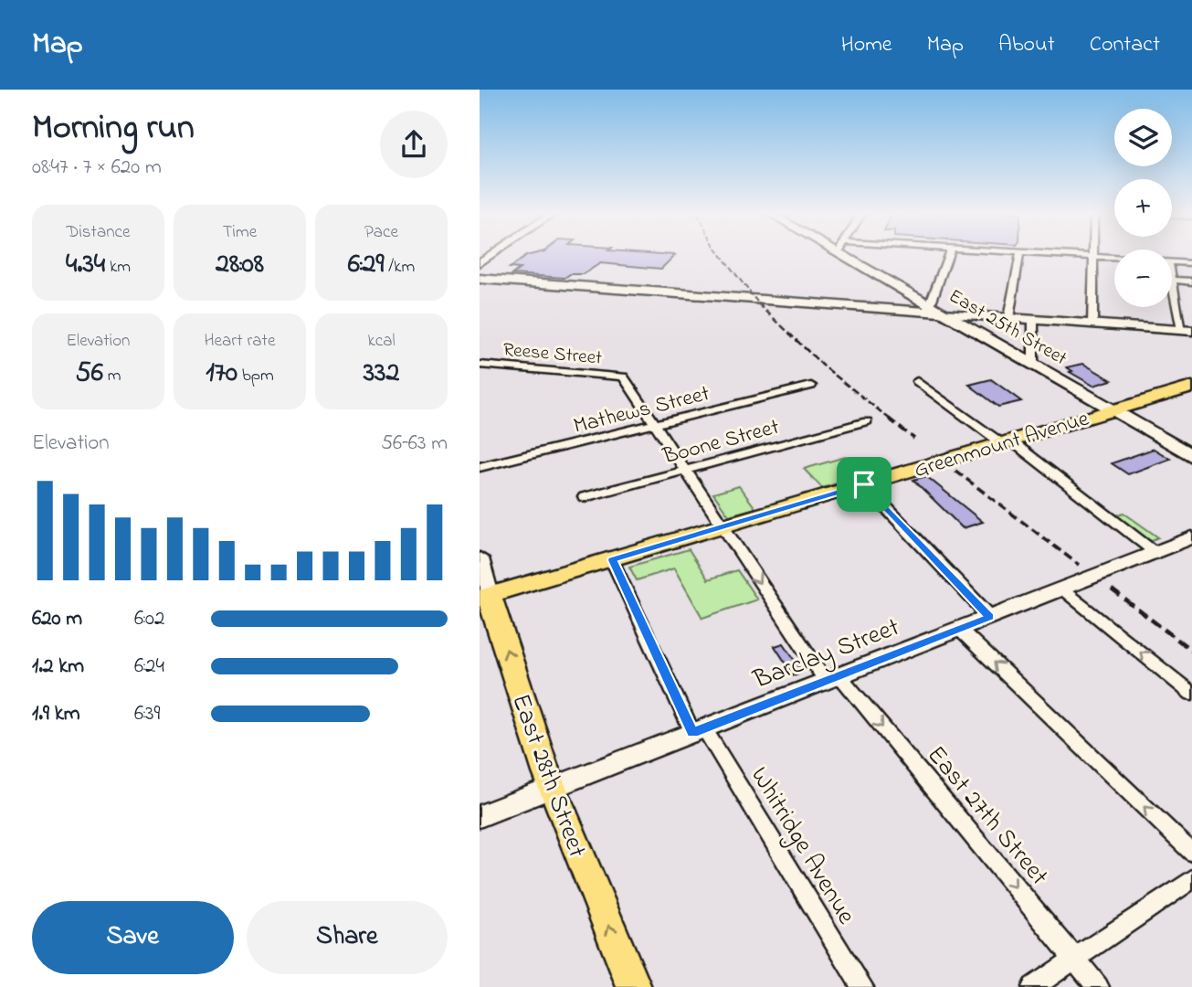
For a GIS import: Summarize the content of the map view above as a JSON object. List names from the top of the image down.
{
  "streets": {
    "main road": ["East 25th Street", "Greenmount Avenue", "East 28th Street"],
    "street": [
      "Reese Street",
      "Mathews Street",
      "Boone Street",
      "Barclay Street",
      "East 27th Street",
      "Whitridge Avenue"
    ]
  },
  "crossings": [
    ["East 25th Street", "Greenmount Avenue"],
    ["Reese Street", "East 27th Street"],
    ["Mathews Street", "East 27th Street"],
    ["Boone Street", "East 27th Street"],
    ["Greenmount Avenue", "East 28th Street"],
    ["Greenmount Avenue", "East 27th Street"],
    ["Greenmount Avenue", "Whitridge Avenue"],
    ["Barclay Street", "East 28th Street"],
    ["Barclay Street", "East 27th Street"],
    ["Barclay Street", "Whitridge Avenue"]
  ],
  "one_way": ["East 28th Street", "East 27th Street"],
  "page": {
    "header": "Map",
    "nav": [
      "Home",
      "Map",
      "About",
      "Contact"
    ],
    "heading": ["Morning run", "08:47 · 7 × 620 m"],
    "map_buttons": ["+", "−"],
    "stats": [
      ["Distance", "4.34 km"],
      ["Time", "28:08"],
      ["Pace", "6:29 /km"],
      ["Elevation", "56 m"],
      ["Heart rate", "170 bpm"],
      ["kcal", "332"]
    ],
    "chart": ["Elevation", "56–63 m"],
    "list": [
      {
        "name": "620 m",
        "note": "6:02"
      },
      {
        "name": "1.2 km",
        "note": "6:24"
      },
      {
        "name": "1.9 km",
        "note": "6:39"
      }
    ],
    "buttons": ["Save", "Share"]
  }
}
